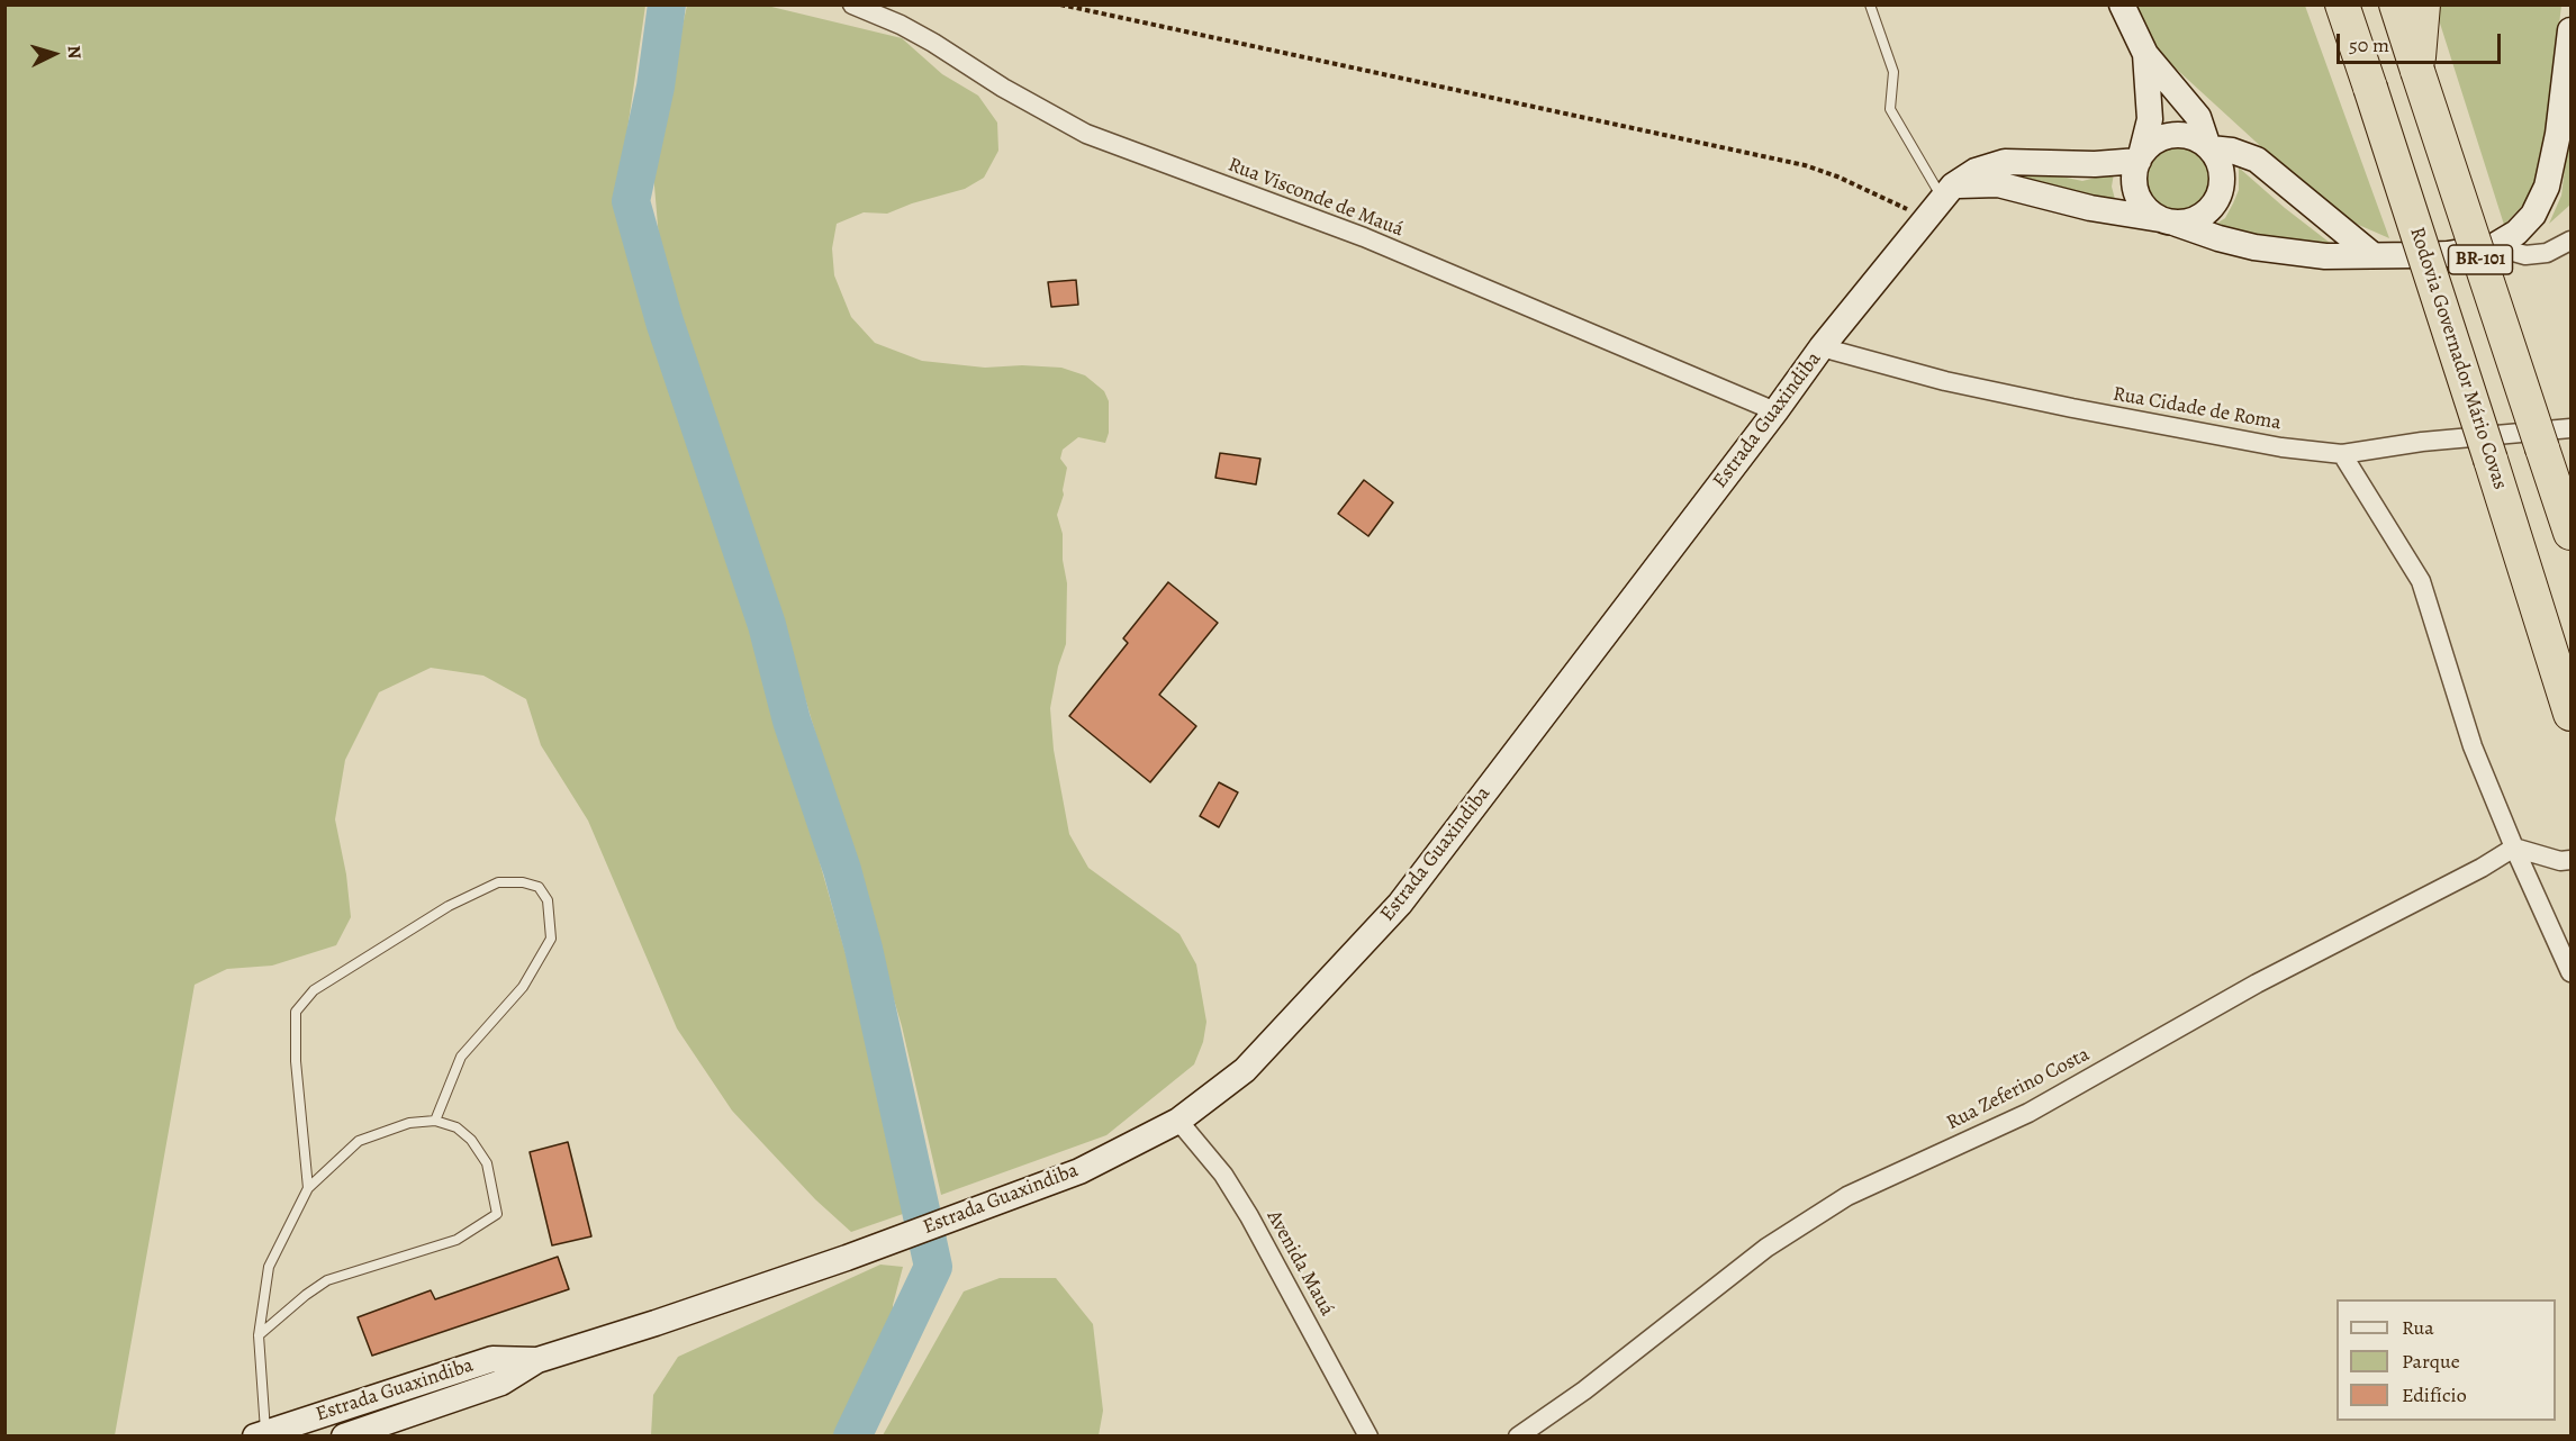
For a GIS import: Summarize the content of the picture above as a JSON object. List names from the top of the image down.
{
  "streets": {
    "highway": ["BR-101", "Rodovia Governador Mário Covas"],
    "street": [
      "Rua Visconde de Mauá",
      "Rua Cidade de Roma",
      "Estrada Guaxindiba",
      "Rua Zeferino Costa",
      "Avenida Mauá"
    ]
  },
  "crossings": [
    ["Rua Visconde de Mauá", "Estrada Guaxindiba"],
    ["Rua Cidade de Roma", "Estrada Guaxindiba"],
    ["Estrada Guaxindiba", "Avenida Mauá"]
  ],
  "legend": ["Rua", "Parque", "Edifício"],
  "scale_bar": "50 m",
  "north": "right"
}
